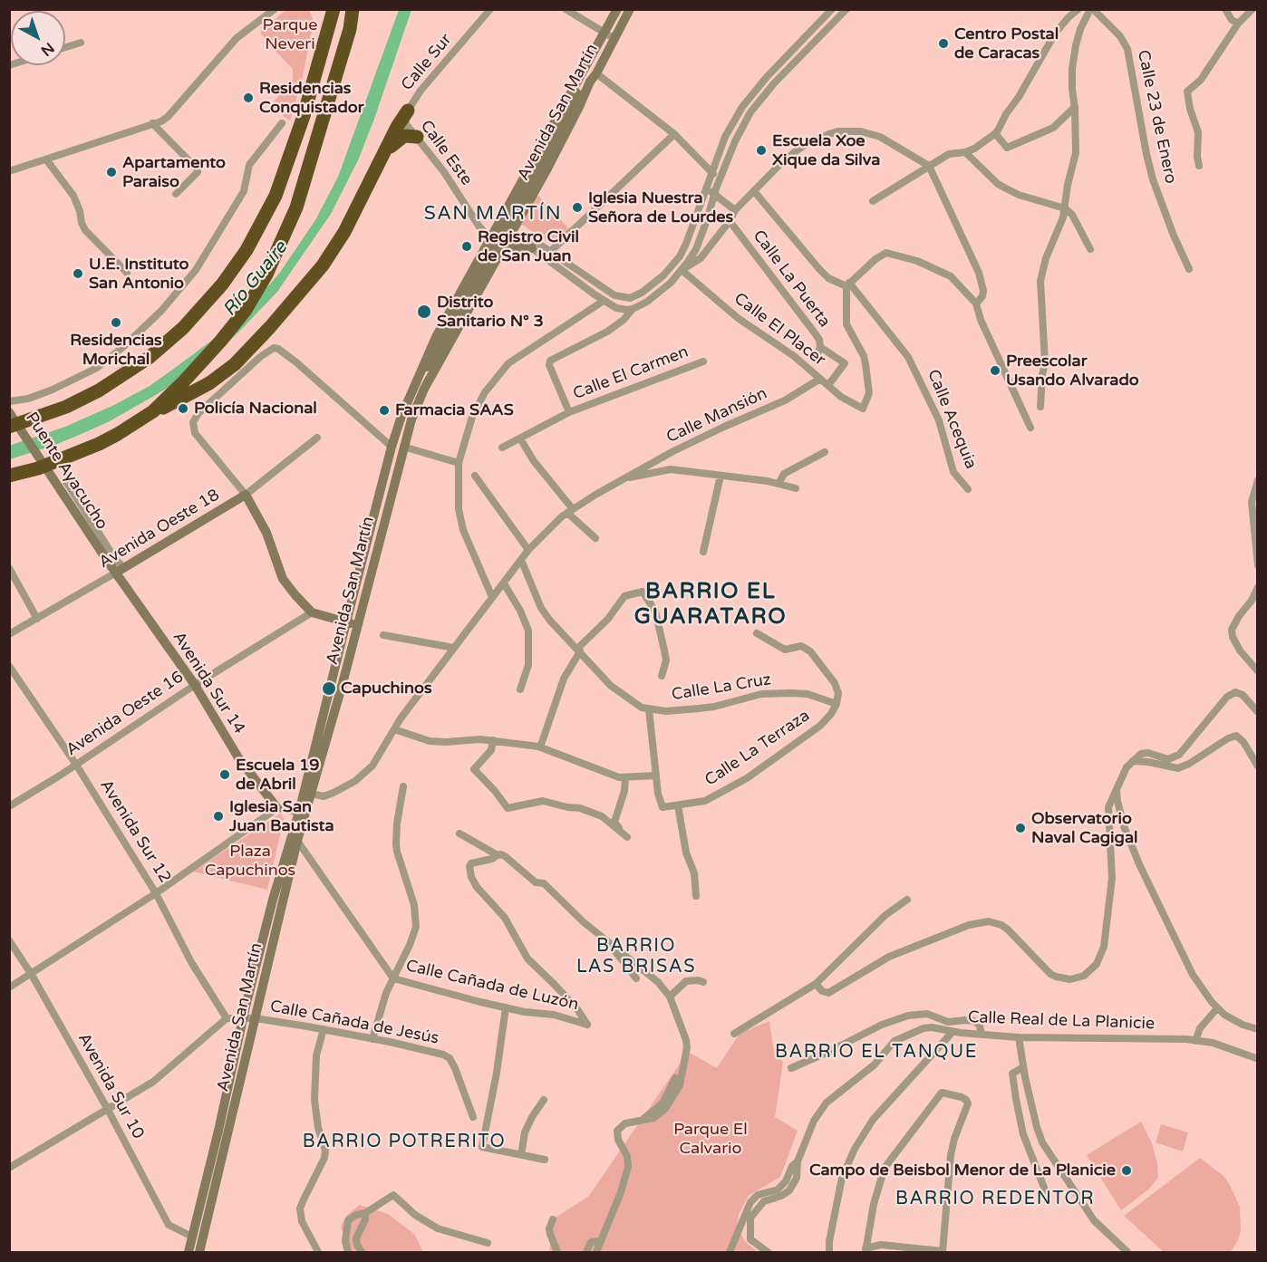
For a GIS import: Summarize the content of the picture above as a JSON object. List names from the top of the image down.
{
  "streets": {
    "main road": [
      "Avenida San Martín",
      "Puente Ayacucho",
      "Avenida Oeste 18",
      "Avenida Sur 14"
    ],
    "street": [
      "Calle Sur",
      "Calle 23 de Enero",
      "Calle Este",
      "Calle La Puerta",
      "Calle El Placer",
      "Calle El Carmen",
      "Calle Mansión",
      "Calle Acequia",
      "Calle La Cruz",
      "Avenida Oeste 16",
      "Calle La Terraza",
      "Avenida Sur 12",
      "Calle Cañada de Luzón",
      "Calle Real de La Planicie",
      "Calle Cañada de Jesús",
      "Avenida Sur 10"
    ]
  },
  "crossings": [
    ["Calle Sur", "Calle Este"],
    ["Avenida San Martín", "Calle Este"],
    ["Avenida San Martín", "Calle Mansión"],
    ["Avenida San Martín", "Calle Cañada de Luzón"],
    ["Avenida San Martín", "Calle Cañada de Jesús"],
    ["Avenida San Martín", "Avenida Sur 10"],
    ["Calle El Placer", "Calle Mansión"],
    ["Calle El Placer", "Calle Acequia"],
    ["Calle Mansión", "Calle La Cruz"],
    ["Puente Ayacucho", "Avenida Oeste 18"],
    ["Puente Ayacucho", "Avenida Sur 14"],
    ["Avenida Oeste 18", "Avenida Sur 14"],
    ["Avenida Sur 14", "Avenida Oeste 16"],
    ["Calle La Cruz", "Calle La Terraza"],
    ["Avenida Oeste 16", "Avenida Sur 12"],
    ["Avenida Sur 12", "Calle Cañada de Jesús"]
  ],
  "districts": [
    "SAN MARTÍN",
    "BARRIO EL GUARATARO",
    "BARRIO LAS BRISAS",
    "BARRIO EL TANQUE",
    "BARRIO POTRERITO",
    "BARRIO REDENTOR"
  ],
  "water": ["Río Guaire"],
  "parks": ["Parque Neveri", "Plaza Capuchinos", "Parque El Calvario"],
  "places": [
    "Centro Postal de Caracas",
    "Residencias Conquistador",
    "Escuela Xoe Xique da Silva",
    "Apartamento Paraiso",
    "Iglesia Nuestra Señora de Lourdes",
    "Registro Civil de San Juan",
    "U.E. Instituto San Antonio",
    "Distrito Sanitario N° 3",
    "Residencias Morichal",
    "Preescolar Usando Alvarado",
    "Policía Nacional",
    "Farmacia SAAS",
    "Capuchinos",
    "Escuela 19 de Abril",
    "Iglesia San Juan Bautista",
    "Observatorio Naval Cagigal",
    "Campo de Beisbol Menor de La Planicie"
  ],
  "north": "bottom right"
}
